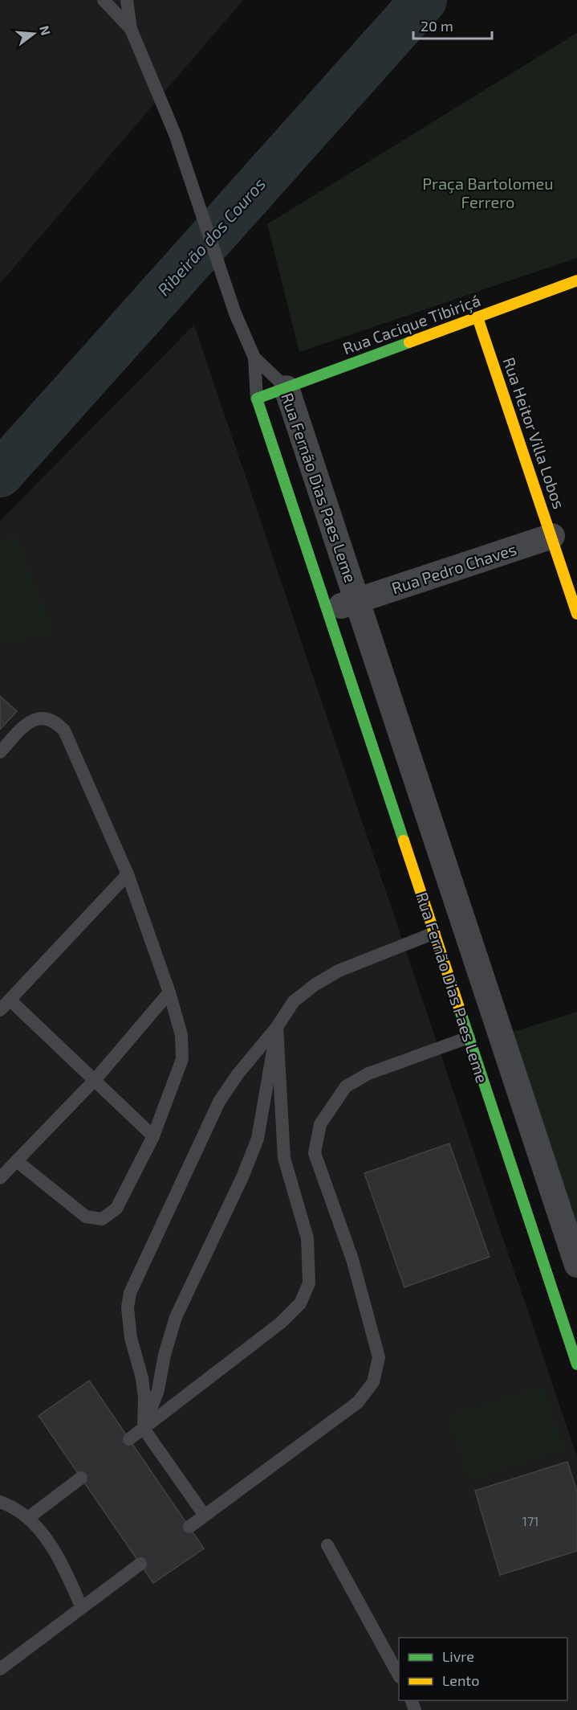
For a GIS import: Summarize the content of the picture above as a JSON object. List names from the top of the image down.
{
  "streets": {
    "street": [
      "Rua Cacique Tibiriçá",
      "Rua Heitor Villa Lobos",
      "Rua Fernão Dias Paes Leme",
      "Rua Pedro Chaves"
    ]
  },
  "crossings": [
    ["Rua Cacique Tibiriçá", "Rua Heitor Villa Lobos"],
    ["Rua Cacique Tibiriçá", "Rua Fernão Dias Paes Leme"],
    ["Rua Heitor Villa Lobos", "Rua Pedro Chaves"],
    ["Rua Fernão Dias Paes Leme", "Rua Pedro Chaves"]
  ],
  "water": ["Ribeirão dos Couros"],
  "parks": ["Praça Bartolomeu Ferrero"],
  "house_numbers": ["171"],
  "legend": ["Livre", "Lento"],
  "scale_bar": "20 m",
  "north": "right"
}
